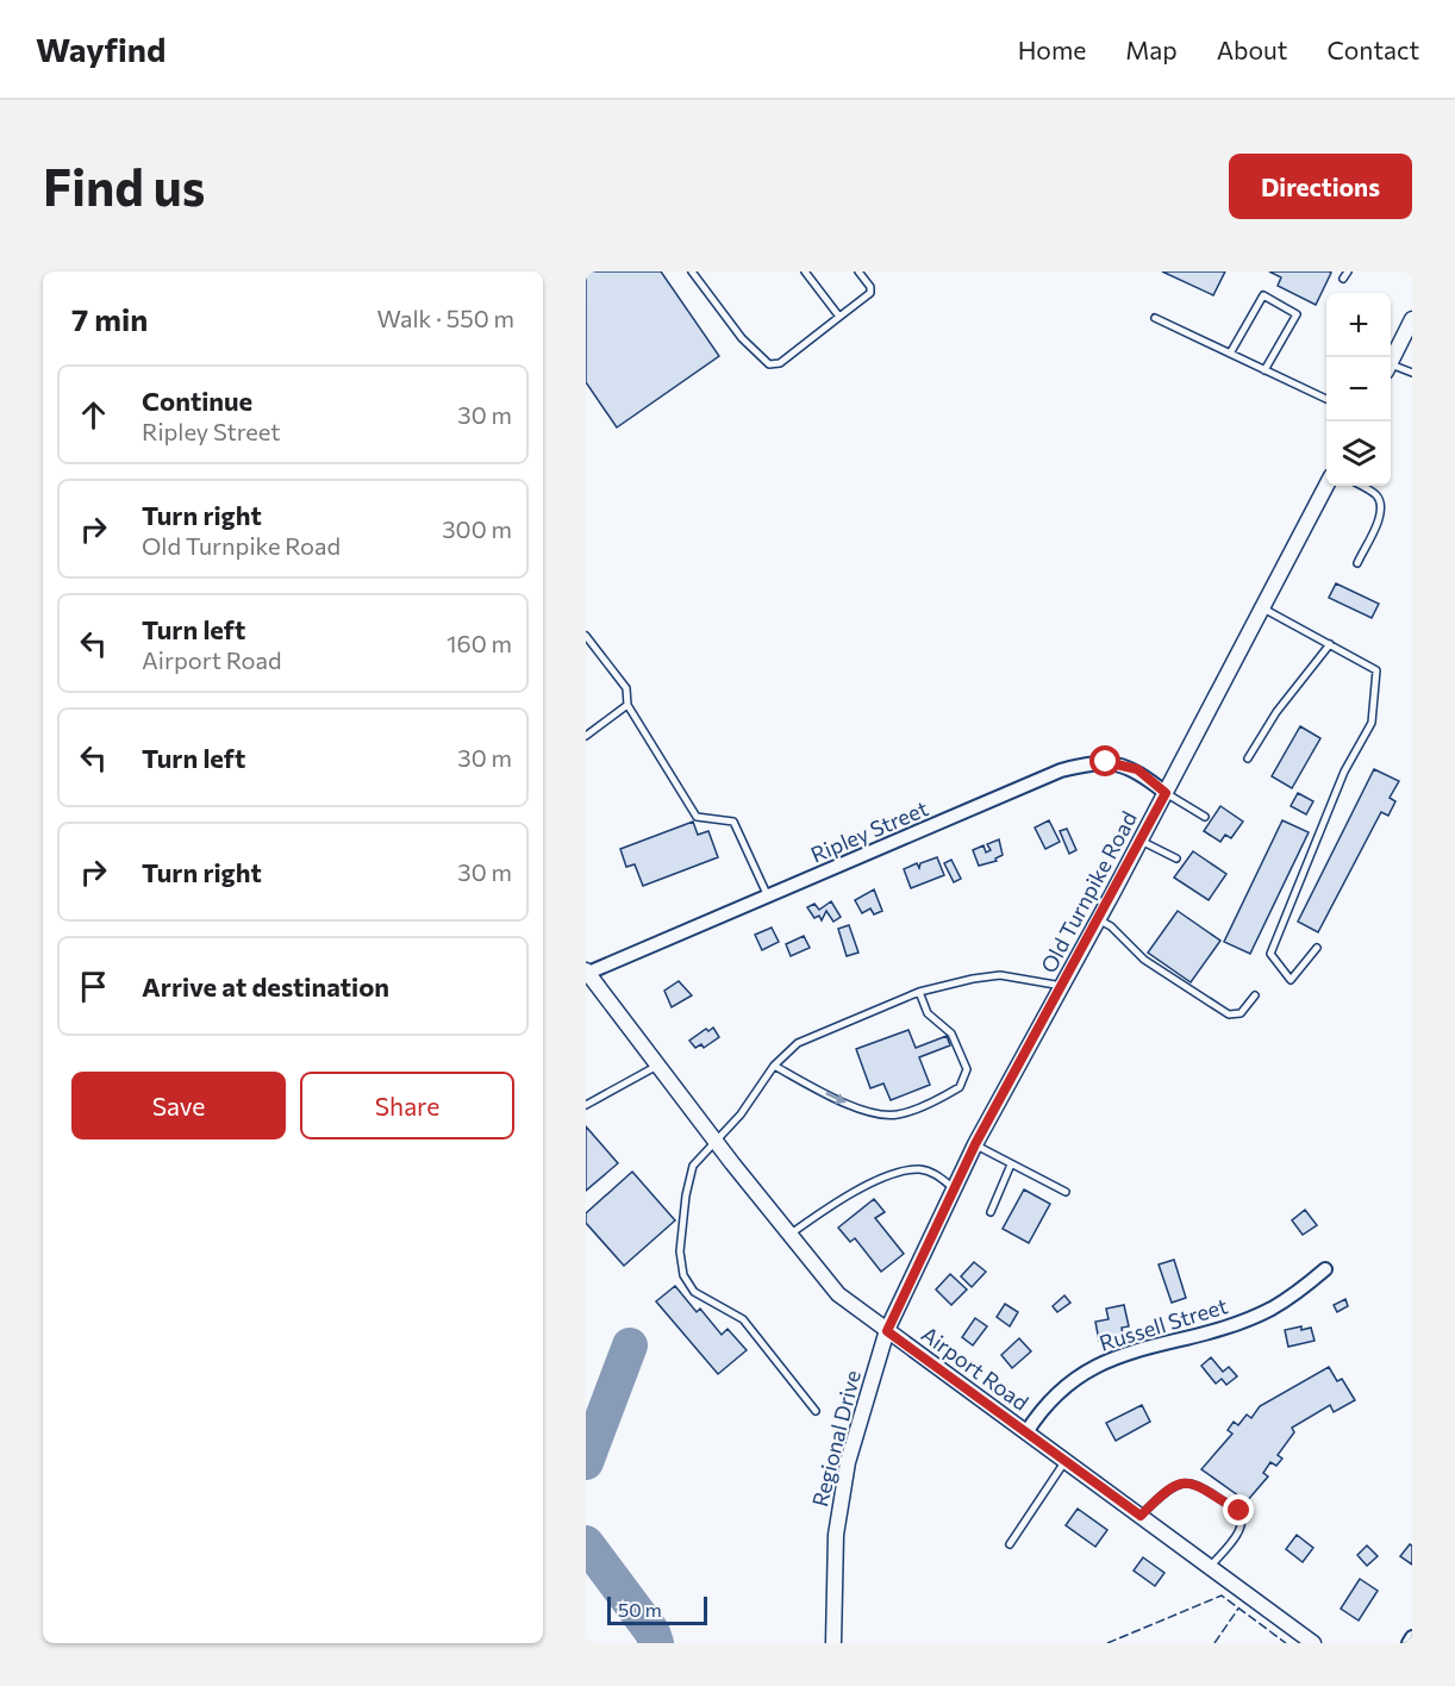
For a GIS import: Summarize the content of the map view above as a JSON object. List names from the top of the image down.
{
  "streets": {
    "street": [
      "Ripley Street",
      "Old Turnpike Road",
      "Russell Street",
      "Airport Road",
      "Regional Drive"
    ]
  },
  "crossings": [
    ["Ripley Street", "Old Turnpike Road"],
    ["Ripley Street", "Airport Road"],
    ["Old Turnpike Road", "Airport Road"],
    ["Old Turnpike Road", "Regional Drive"],
    ["Russell Street", "Airport Road"],
    ["Airport Road", "Regional Drive"]
  ],
  "scale_bar": "50 m",
  "page": {
    "header": "Wayfind",
    "nav": [
      "Home",
      "Map",
      "About",
      "Contact"
    ],
    "buttons": [
      "Directions",
      ["Save", "Share"]
    ],
    "title": "Find us",
    "heading": ["7 min", "Walk · 550 m"],
    "map_buttons": ["+", "−"],
    "list": [
      ["Continue", "Ripley Street", "30 m"],
      ["Turn right", "Old Turnpike Road", "300 m"],
      ["Turn left", "Airport Road", "160 m"],
      ["Turn left", "30 m"],
      ["Turn right", "30 m"],
      "Arrive at destination"
    ],
    "scale": "50 m"
  }
}
